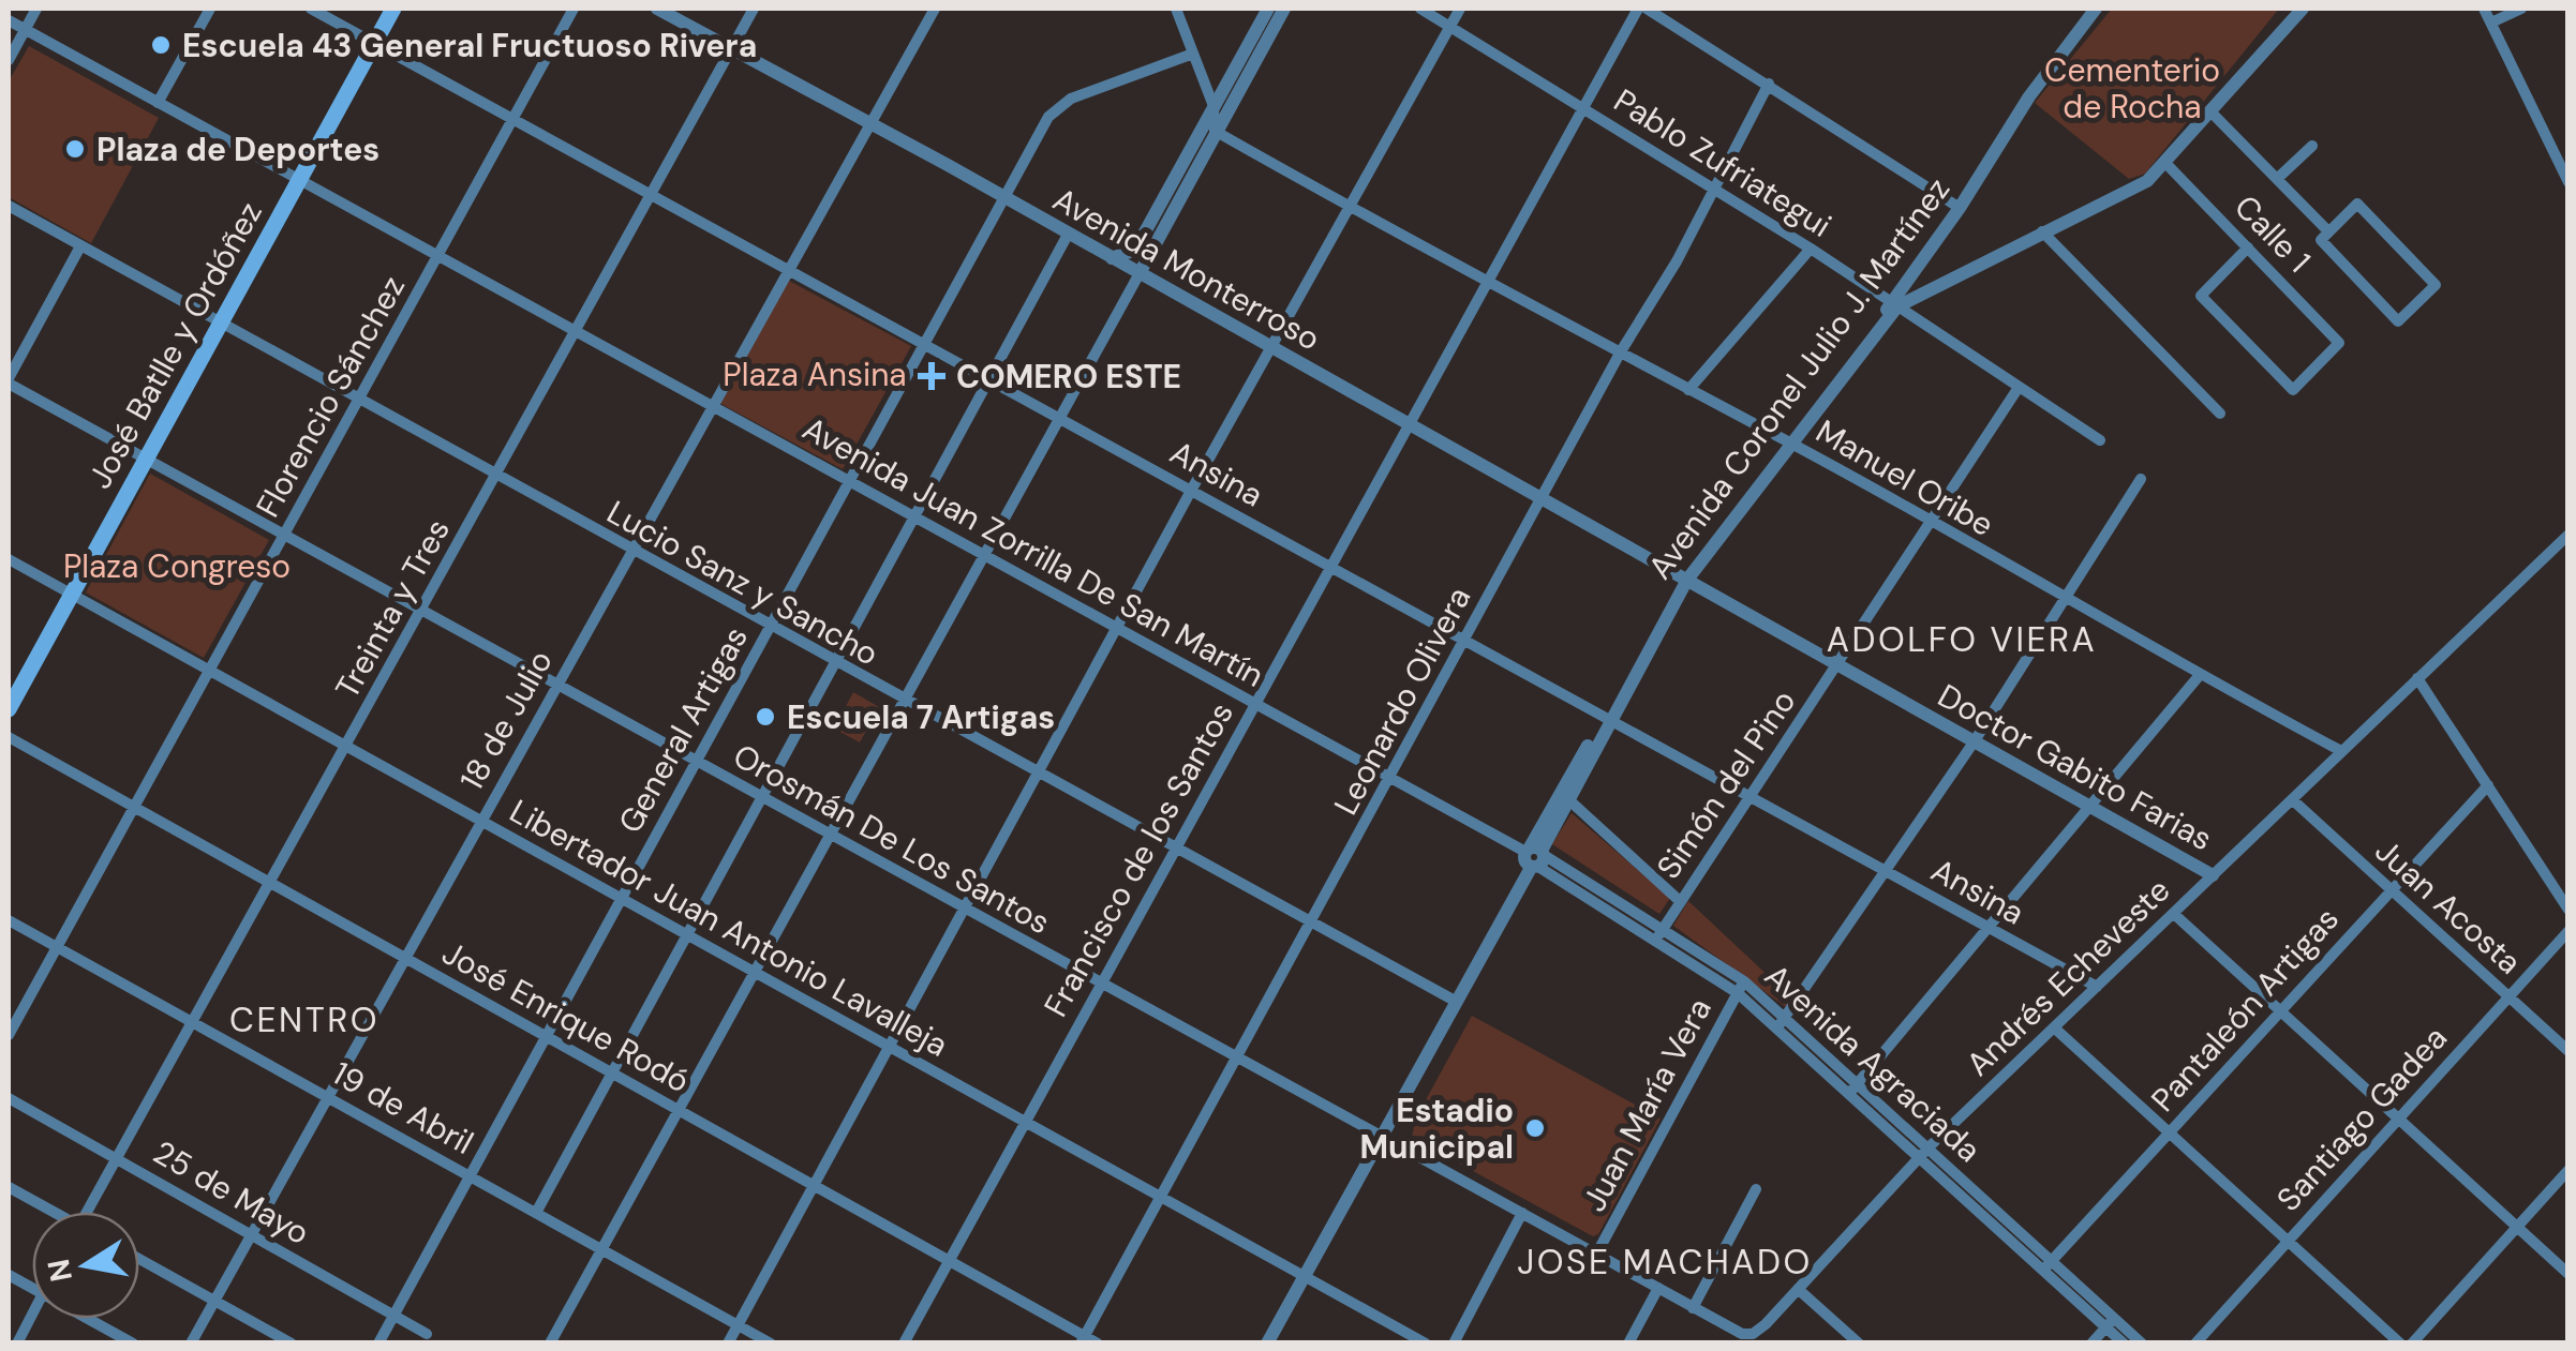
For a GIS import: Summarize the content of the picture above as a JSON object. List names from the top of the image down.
{
  "streets": {
    "main road": ["José Batlle y Ordóñez"],
    "street": [
      "Pablo Zufriategui",
      "Calle 1",
      "Avenida Monterroso",
      "Avenida Coronel Julio J. Martínez",
      "Florencio Sánchez",
      "Ansina",
      "Manuel Oribe",
      "Avenida Juan Zorrilla De San Martín",
      "Lucio Sanz y Sancho",
      "Treinta y Tres",
      "Leonardo Olivera",
      "18 de Julio",
      "General Artigas",
      "Doctor Gabito Farias",
      "Simón del Pino",
      "Orosmán De Los Santos",
      "Francisco de los Santos",
      "Juan Acosta",
      "Libertador Juan Antonio Lavalleja",
      "Andrés Echeveste",
      "Pantaleón Artigas",
      "José Enrique Rodó",
      "Avenida Agraciada",
      "Juan María Vera",
      "19 de Abril",
      "Santiago Gadea",
      "25 de Mayo"
    ]
  },
  "crossings": [
    ["Pablo Zufriategui", "Avenida Coronel Julio J. Martínez"],
    ["Pablo Zufriategui", "Leonardo Olivera"],
    ["Pablo Zufriategui", "Simón del Pino"],
    ["Pablo Zufriategui", "Francisco de los Santos"],
    ["Avenida Monterroso", "Avenida Coronel Julio J. Martínez"],
    ["Avenida Monterroso", "Treinta y Tres"],
    ["Avenida Monterroso", "Leonardo Olivera"],
    ["Avenida Monterroso", "18 de Julio"],
    ["Avenida Monterroso", "General Artigas"],
    ["Avenida Monterroso", "Doctor Gabito Farias"],
    ["Avenida Monterroso", "Francisco de los Santos"],
    ["José Batlle y Ordóñez", "Ansina"],
    ["José Batlle y Ordóñez", "Avenida Juan Zorrilla De San Martín"],
    ["José Batlle y Ordóñez", "Lucio Sanz y Sancho"],
    ["José Batlle y Ordóñez", "Orosmán De Los Santos"],
    ["José Batlle y Ordóñez", "Libertador Juan Antonio Lavalleja"],
    ["Avenida Coronel Julio J. Martínez", "Ansina"],
    ["Avenida Coronel Julio J. Martínez", "Manuel Oribe"],
    ["Avenida Coronel Julio J. Martínez", "Avenida Juan Zorrilla De San Martín"],
    ["Avenida Coronel Julio J. Martínez", "Lucio Sanz y Sancho"],
    ["Avenida Coronel Julio J. Martínez", "Doctor Gabito Farias"],
    ["Avenida Coronel Julio J. Martínez", "Orosmán De Los Santos"],
    ["Avenida Coronel Julio J. Martínez", "Libertador Juan Antonio Lavalleja"],
    ["Avenida Coronel Julio J. Martínez", "Avenida Agraciada"],
    ["Florencio Sánchez", "Ansina"],
    ["Florencio Sánchez", "Avenida Juan Zorrilla De San Martín"],
    ["Florencio Sánchez", "Lucio Sanz y Sancho"],
    ["Florencio Sánchez", "Orosmán De Los Santos"],
    ["Florencio Sánchez", "Libertador Juan Antonio Lavalleja"],
    ["Florencio Sánchez", "José Enrique Rodó"],
    ["Florencio Sánchez", "19 de Abril"],
    ["Ansina", "Treinta y Tres"],
    ["Ansina", "Leonardo Olivera"],
    ["Ansina", "18 de Julio"],
    ["Ansina", "General Artigas"],
    ["Ansina", "Simón del Pino"],
    ["Ansina", "Francisco de los Santos"],
    ["Ansina", "Andrés Echeveste"],
    ["Manuel Oribe", "Leonardo Olivera"],
    ["Manuel Oribe", "Simón del Pino"],
    ["Manuel Oribe", "Francisco de los Santos"],
    ["Manuel Oribe", "Andrés Echeveste"],
    ["Avenida Juan Zorrilla De San Martín", "Treinta y Tres"],
    ["Avenida Juan Zorrilla De San Martín", "Leonardo Olivera"],
    ["Avenida Juan Zorrilla De San Martín", "18 de Julio"],
    ["Avenida Juan Zorrilla De San Martín", "General Artigas"],
    ["Avenida Juan Zorrilla De San Martín", "Francisco de los Santos"],
    ["Avenida Juan Zorrilla De San Martín", "Avenida Agraciada"],
    ["Lucio Sanz y Sancho", "Treinta y Tres"],
    ["Lucio Sanz y Sancho", "Leonardo Olivera"],
    ["Lucio Sanz y Sancho", "18 de Julio"],
    ["Lucio Sanz y Sancho", "General Artigas"],
    ["Lucio Sanz y Sancho", "Francisco de los Santos"],
    ["Treinta y Tres", "Orosmán De Los Santos"],
    ["Treinta y Tres", "Libertador Juan Antonio Lavalleja"],
    ["Treinta y Tres", "José Enrique Rodó"],
    ["Treinta y Tres", "19 de Abril"],
    ["Treinta y Tres", "25 de Mayo"],
    ["Leonardo Olivera", "Orosmán De Los Santos"],
    ["Leonardo Olivera", "Libertador Juan Antonio Lavalleja"],
    ["Leonardo Olivera", "José Enrique Rodó"],
    ["18 de Julio", "Orosmán De Los Santos"],
    ["18 de Julio", "Libertador Juan Antonio Lavalleja"],
    ["18 de Julio", "José Enrique Rodó"],
    ["18 de Julio", "19 de Abril"],
    ["18 de Julio", "25 de Mayo"],
    ["General Artigas", "Orosmán De Los Santos"],
    ["General Artigas", "Libertador Juan Antonio Lavalleja"],
    ["General Artigas", "José Enrique Rodó"],
    ["General Artigas", "19 de Abril"],
    ["General Artigas", "25 de Mayo"],
    ["Doctor Gabito Farias", "Simón del Pino"],
    ["Doctor Gabito Farias", "Andrés Echeveste"],
    ["Simón del Pino", "Avenida Agraciada"],
    ["Orosmán De Los Santos", "Francisco de los Santos"],
    ["Orosmán De Los Santos", "Andrés Echeveste"],
    ["Orosmán De Los Santos", "Juan María Vera"],
    ["Francisco de los Santos", "Libertador Juan Antonio Lavalleja"],
    ["Francisco de los Santos", "José Enrique Rodó"],
    ["Juan Acosta", "Andrés Echeveste"],
    ["Juan Acosta", "Pantaleón Artigas"],
    ["Juan Acosta", "Santiago Gadea"],
    ["Andrés Echeveste", "Avenida Agraciada"],
    ["Pantaleón Artigas", "Avenida Agraciada"],
    ["Avenida Agraciada", "Juan María Vera"]
  ],
  "districts": ["ADOLFO VIERA", "CENTRO", "JOSE MACHADO"],
  "parks": ["Cementerio de Rocha", "Plaza Ansina", "Plaza Congreso"],
  "places": {
    "other": [
      "Escuela 43 General Fructuoso Rivera",
      "Plaza de Deportes",
      "Escuela 7 Artigas",
      "Estadio Municipal"
    ],
    "health": ["COMERO ESTE"]
  },
  "north": "left"
}
